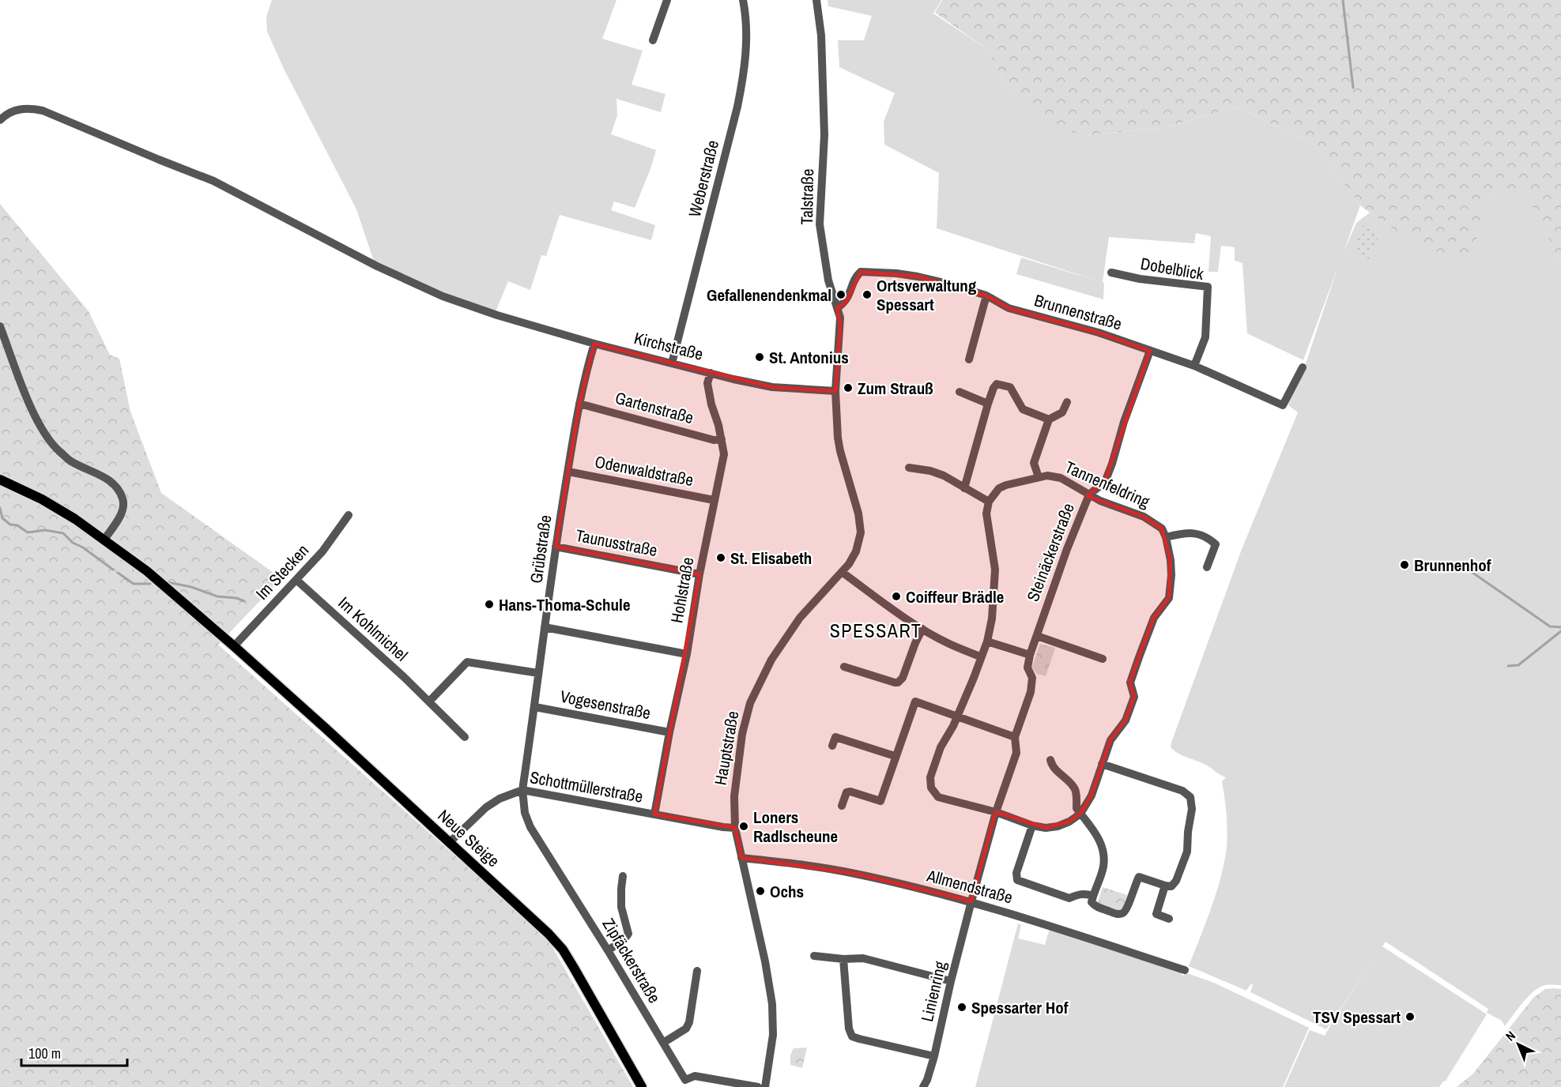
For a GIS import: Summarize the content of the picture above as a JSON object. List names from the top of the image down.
{
  "streets": {
    "main road": ["Neue Steige"],
    "street": [
      "Weberstraße",
      "Talstraße",
      "Dobelblick",
      "Brunnenstraße",
      "Kirchstraße",
      "Gartenstraße",
      "Odenwaldstraße",
      "Tannenfeldring",
      "Taunusstraße",
      "Grübstraße",
      "Steinäckerstraße",
      "Im Stecken",
      "Hohlstraße",
      "Im Kohlmichel",
      "Vogesenstraße",
      "Hauptstraße",
      "Schottmüllerstraße",
      "Allmendstraße",
      "Zipfäckerstraße",
      "Linienring"
    ]
  },
  "crossings": [
    ["Weberstraße", "Kirchstraße"],
    ["Talstraße", "Brunnenstraße"],
    ["Talstraße", "Kirchstraße"],
    ["Talstraße", "Hauptstraße"],
    ["Dobelblick", "Brunnenstraße"],
    ["Brunnenstraße", "Steinäckerstraße"],
    ["Kirchstraße", "Grübstraße"],
    ["Kirchstraße", "Hohlstraße"],
    ["Kirchstraße", "Hauptstraße"],
    ["Gartenstraße", "Grübstraße"],
    ["Gartenstraße", "Hohlstraße"],
    ["Odenwaldstraße", "Grübstraße"],
    ["Odenwaldstraße", "Hohlstraße"],
    ["Tannenfeldring", "Steinäckerstraße"],
    ["Taunusstraße", "Grübstraße"],
    ["Taunusstraße", "Hohlstraße"],
    ["Grübstraße", "Vogesenstraße"],
    ["Grübstraße", "Schottmüllerstraße"],
    ["Grübstraße", "Zipfäckerstraße"],
    ["Steinäckerstraße", "Allmendstraße"],
    ["Steinäckerstraße", "Linienring"],
    ["Im Stecken", "Im Kohlmichel"],
    ["Im Stecken", "Neue Steige"],
    ["Hohlstraße", "Vogesenstraße"],
    ["Hohlstraße", "Schottmüllerstraße"],
    ["Hauptstraße", "Schottmüllerstraße"],
    ["Hauptstraße", "Allmendstraße"],
    ["Schottmüllerstraße", "Neue Steige"],
    ["Schottmüllerstraße", "Zipfäckerstraße"],
    ["Allmendstraße", "Linienring"]
  ],
  "districts": ["SPESSART"],
  "places": [
    "Gefallenendenkmal",
    "Ortsverwaltung Spessart",
    "St. Antonius",
    "Zum Strauß",
    "St. Elisabeth",
    "Brunnenhof",
    "Coiffeur Brädle",
    "Hans-Thoma-Schule",
    "Loners Radlscheune",
    "Ochs",
    "Spessarter Hof",
    "TSV Spessart"
  ],
  "scale_bar": "100 m",
  "north": "top left"
}
